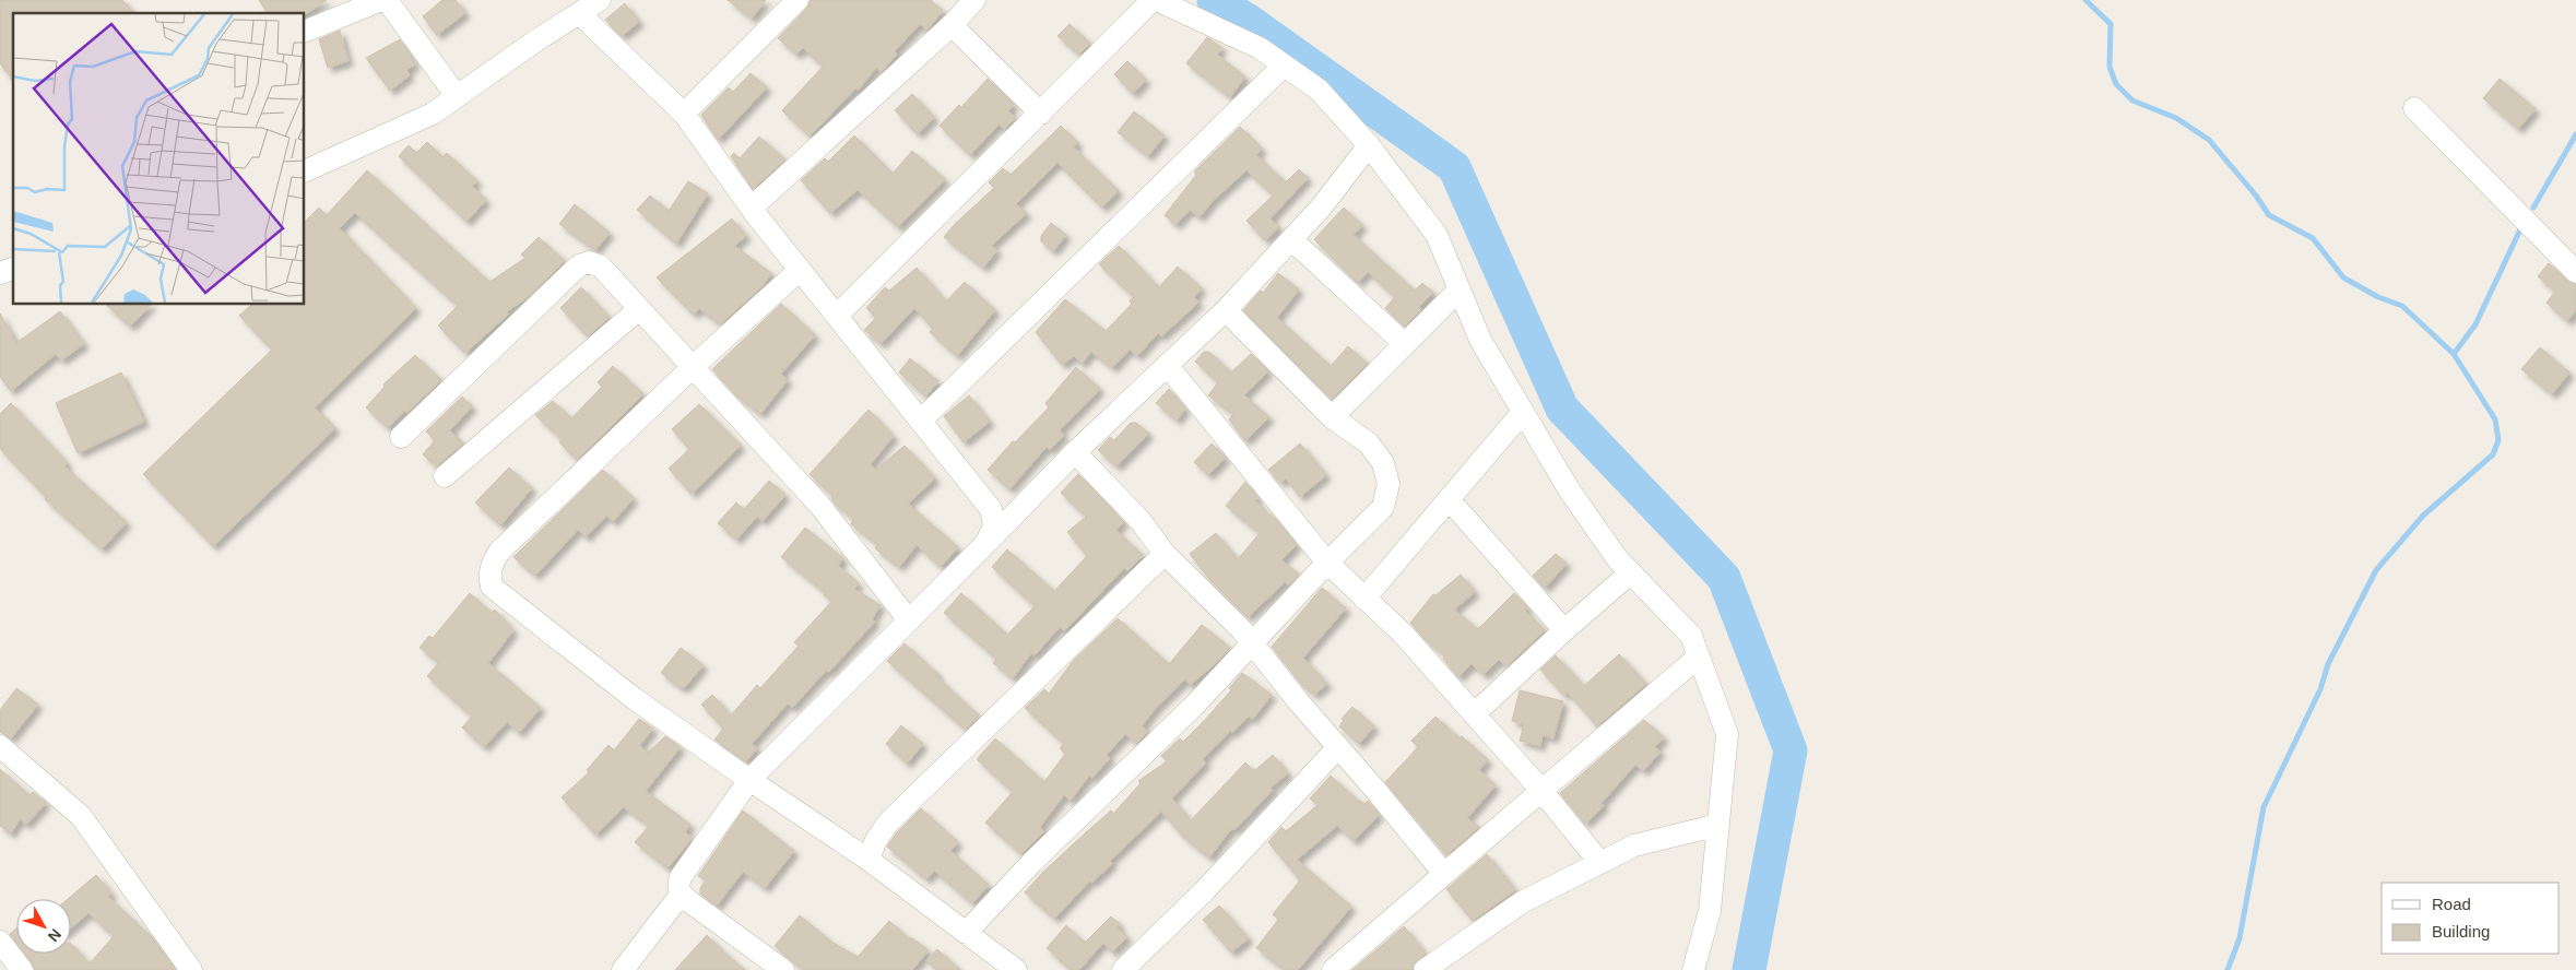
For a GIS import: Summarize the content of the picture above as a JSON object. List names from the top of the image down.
{
  "legend": ["Road", "Building"],
  "north": "bottom right"
}
